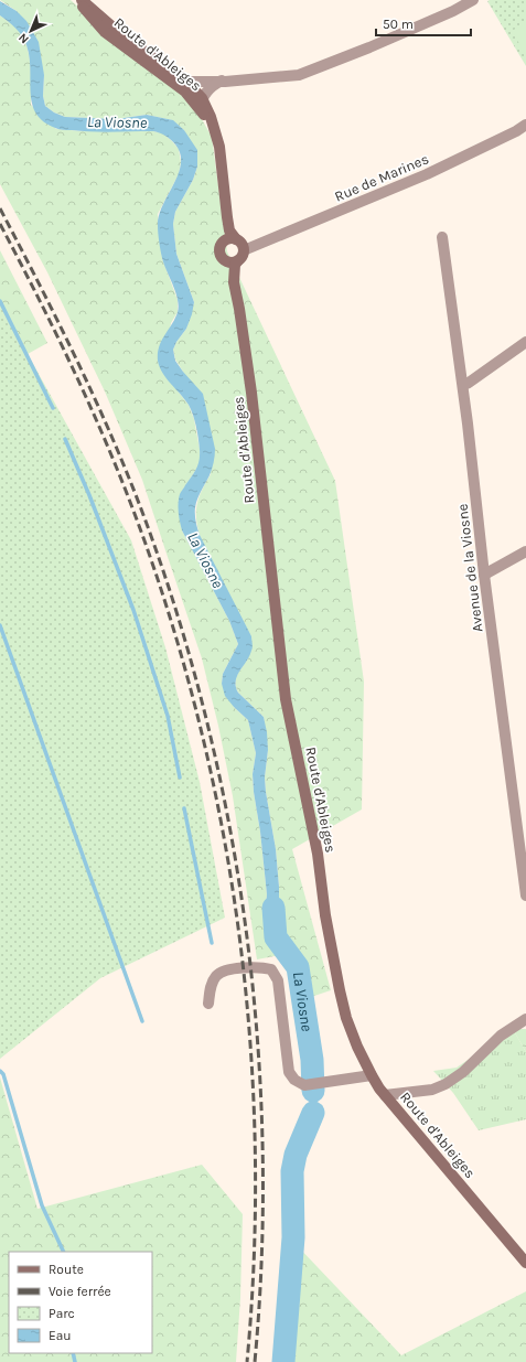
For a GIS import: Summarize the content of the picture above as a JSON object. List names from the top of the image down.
{
  "streets": {
    "main road": ["Route d'Ableiges"],
    "street": ["Rue de Marines", "Avenue de la Viosne"]
  },
  "water": ["La Viosne"],
  "legend": [
    "Route",
    "Voie ferrée",
    "Parc",
    "Eau"
  ],
  "scale_bar": "50 m",
  "north": "bottom left"
}
